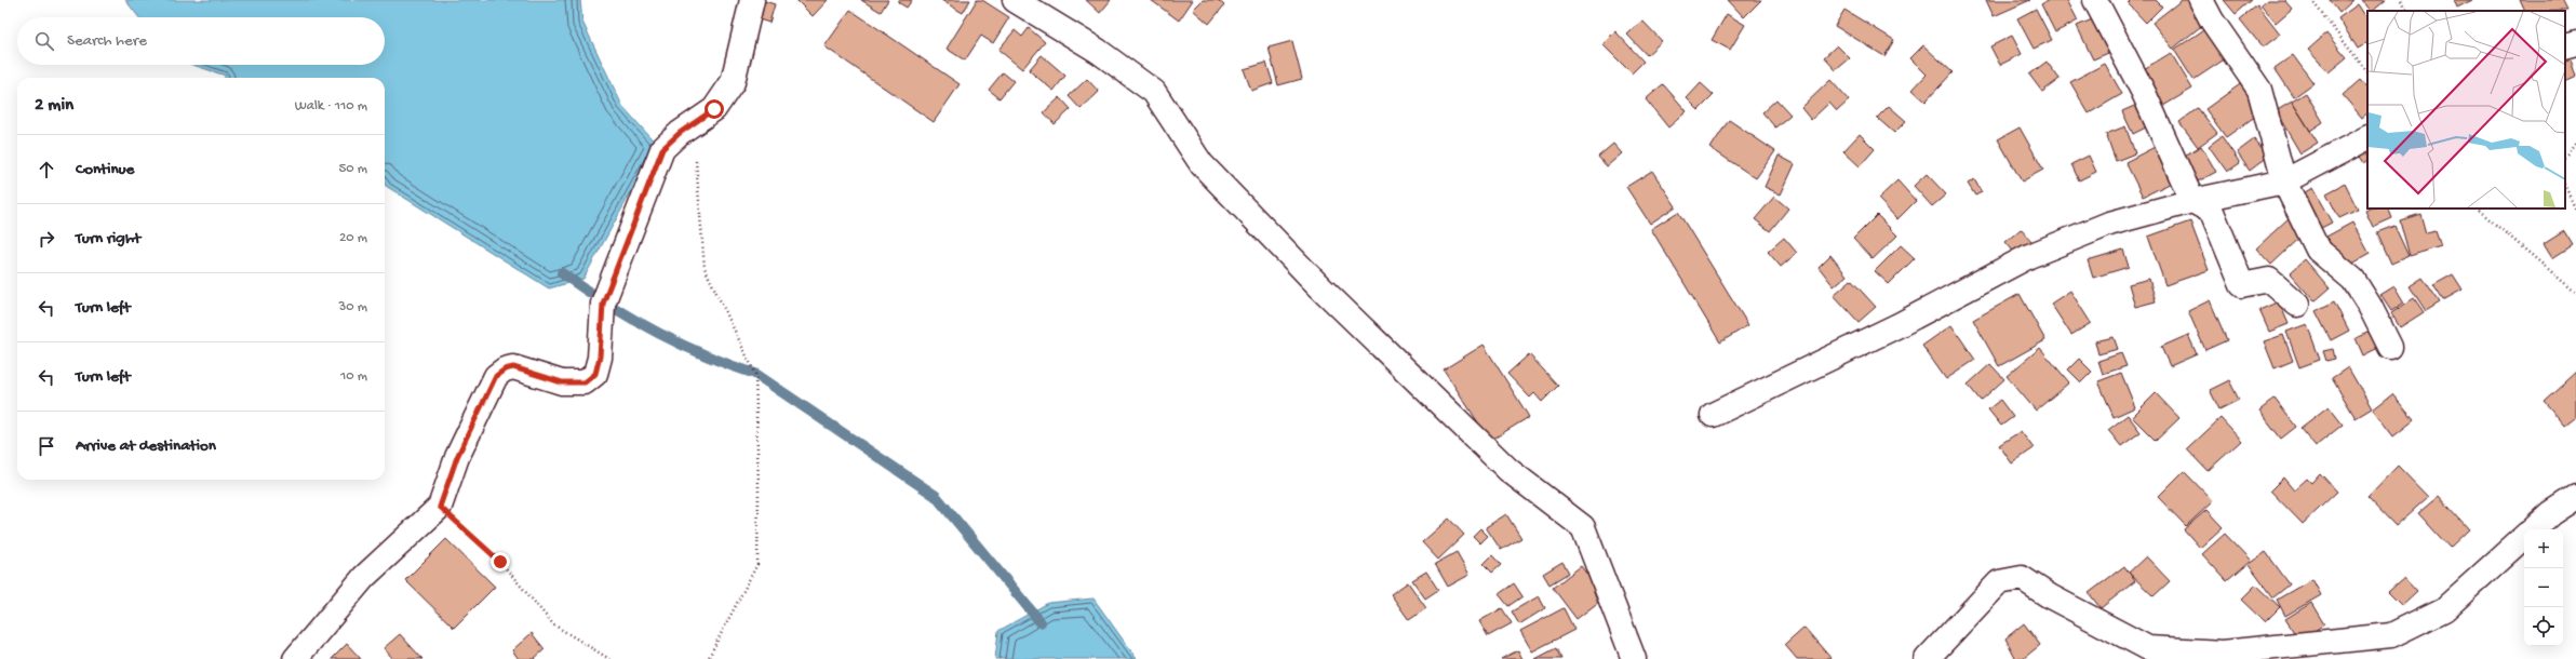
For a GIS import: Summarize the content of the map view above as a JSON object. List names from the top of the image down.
{
  "page": {
    "search": "Search here",
    "heading": ["2 min", "Walk · 110 m"],
    "list": [
      ["Continue", "50 m"],
      ["Turn right", "20 m"],
      ["Turn left", "30 m"],
      ["Turn left", "10 m"],
      "Arrive at destination"
    ],
    "map_buttons": ["+", "−"]
  }
}
